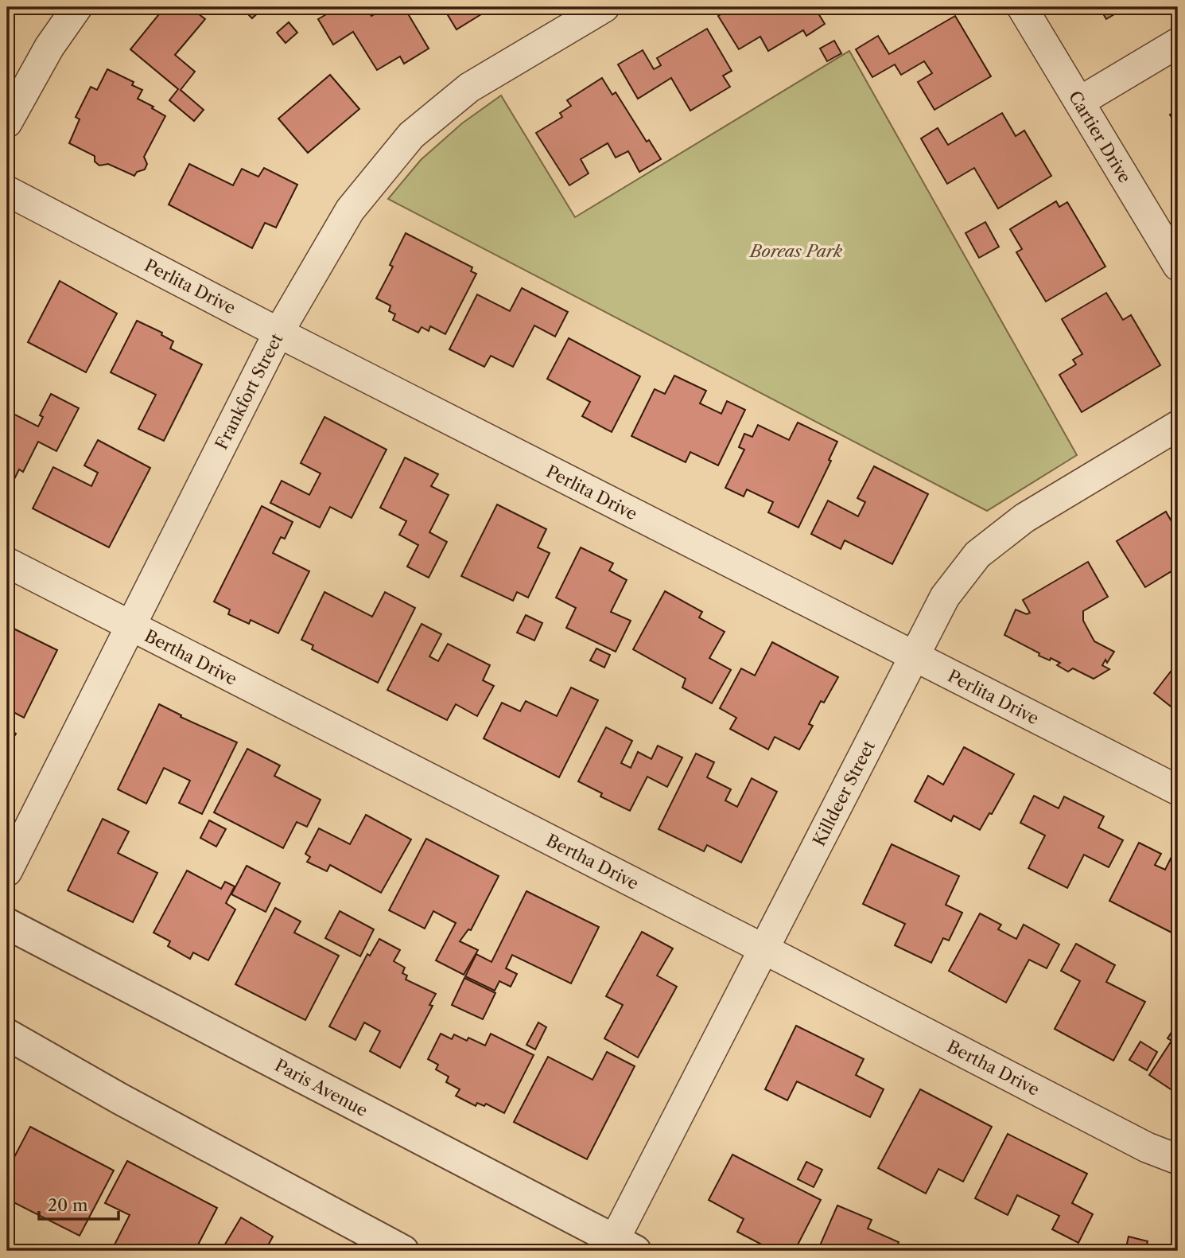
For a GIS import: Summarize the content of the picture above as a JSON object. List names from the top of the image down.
{
  "streets": {
    "street": [
      "Cartier Drive",
      "Perlita Drive",
      "Frankfort Street",
      "Bertha Drive",
      "Killdeer Street",
      "Paris Avenue"
    ]
  },
  "crossings": [
    ["Perlita Drive", "Frankfort Street"],
    ["Perlita Drive", "Killdeer Street"],
    ["Frankfort Street", "Bertha Drive"],
    ["Bertha Drive", "Killdeer Street"],
    ["Killdeer Street", "Paris Avenue"]
  ],
  "parks": ["Boreas Park"],
  "scale_bar": "20 m"
}
